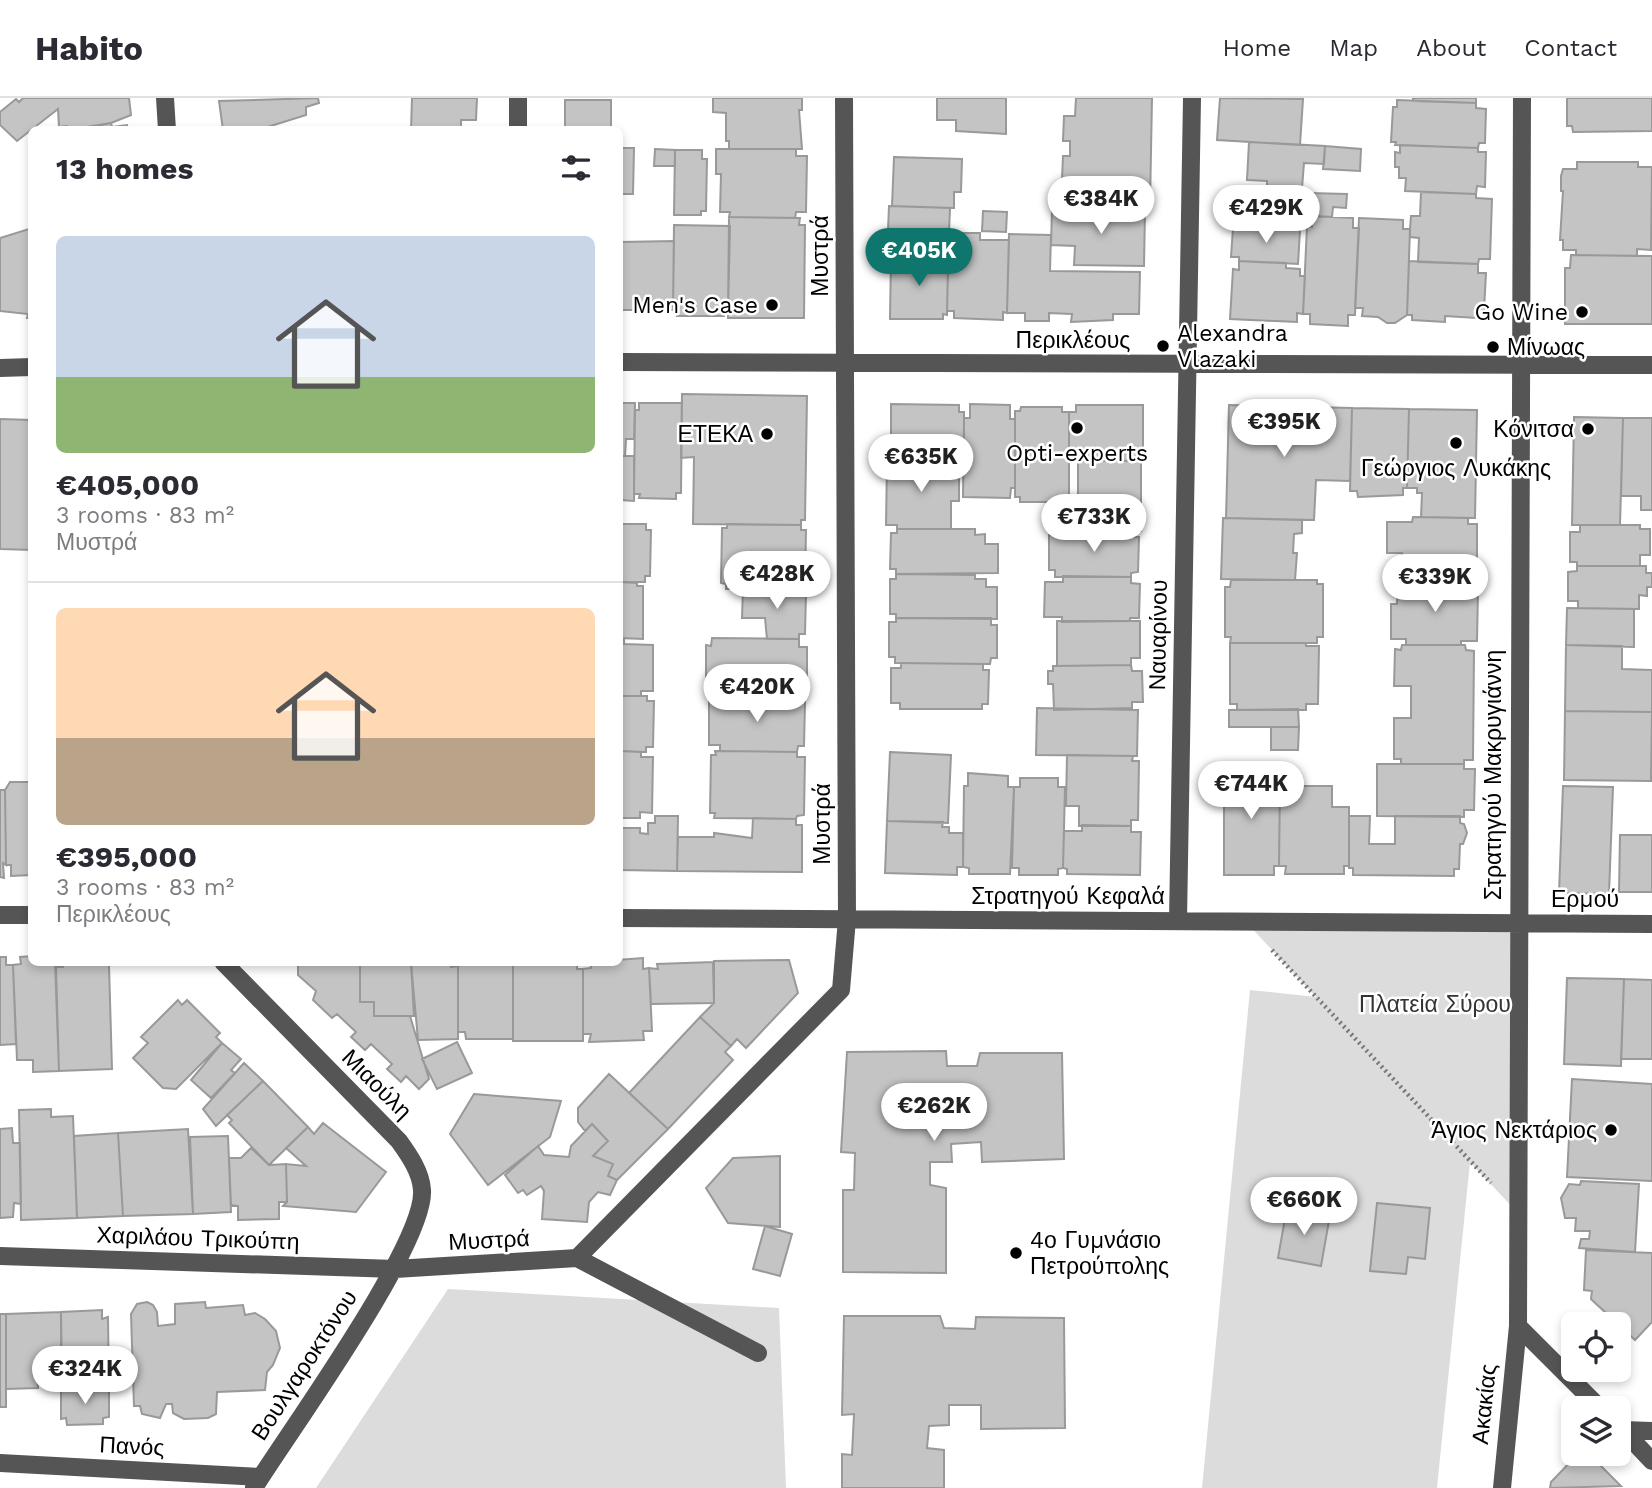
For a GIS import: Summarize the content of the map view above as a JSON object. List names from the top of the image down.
{
  "streets": {
    "street": [
      "Μυστρά",
      "Περικλέους",
      "Ναυαρίνου",
      "Στρατηγού Μακρυγιάννη",
      "Στρατηγού Κεφαλά",
      "Ερμού",
      "Μιαούλη",
      "Χαριλάου Τρικούπη",
      "Βουλγαροκτόνου",
      "Ακακίας",
      "Πανός"
    ]
  },
  "crossings": [
    ["Μυστρά", "Περικλέους"],
    ["Μυστρά", "Στρατηγού Κεφαλά"],
    ["Μυστρά", "Μιαούλη"],
    ["Μυστρά", "Χαριλάου Τρικούπη"],
    ["Μυστρά", "Βουλγαροκτόνου"],
    ["Περικλέους", "Ναυαρίνου"],
    ["Περικλέους", "Στρατηγού Μακρυγιάννη"],
    ["Ναυαρίνου", "Στρατηγού Κεφαλά"],
    ["Στρατηγού Μακρυγιάννη", "Στρατηγού Κεφαλά"],
    ["Στρατηγού Μακρυγιάννη", "Ερμού"],
    ["Στρατηγού Μακρυγιάννη", "Ακακίας"],
    ["Στρατηγού Κεφαλά", "Ερμού"],
    ["Μιαούλη", "Χαριλάου Τρικούπη"],
    ["Μιαούλη", "Βουλγαροκτόνου"],
    ["Χαριλάου Τρικούπη", "Βουλγαροκτόνου"],
    ["Βουλγαροκτόνου", "Πανός"]
  ],
  "parks": ["Πλατεία Σύρου"],
  "places": [
    "Men's Case",
    "Go Wine",
    "Alexandra Vlazaki",
    "Μίνωας",
    "Opti-experts",
    "Κόνιτσα",
    "ΕΤΕΚΑ",
    "Γεώργιος Λυκάκης",
    "Άγιος Νεκτάριος",
    "4ο Γυμνάσιο Πετρούπολης"
  ],
  "page": {
    "header": "Habito",
    "nav": [
      "Home",
      "Map",
      "About",
      "Contact"
    ],
    "heading": "13 homes",
    "price": [
      "€384K",
      "€429K",
      "€405K",
      "€395K",
      "€635K",
      "€733K",
      "€428K",
      "€339K",
      "€420K",
      "€744K",
      "€262K",
      "€660K",
      "€324K"
    ],
    "list": [
      {
        "name": "€405,000",
        "note": "3 rooms · 83 m² · Μυστρά"
      },
      {
        "name": "€395,000",
        "note": "3 rooms · 83 m² · Περικλέους"
      }
    ]
  }
}
